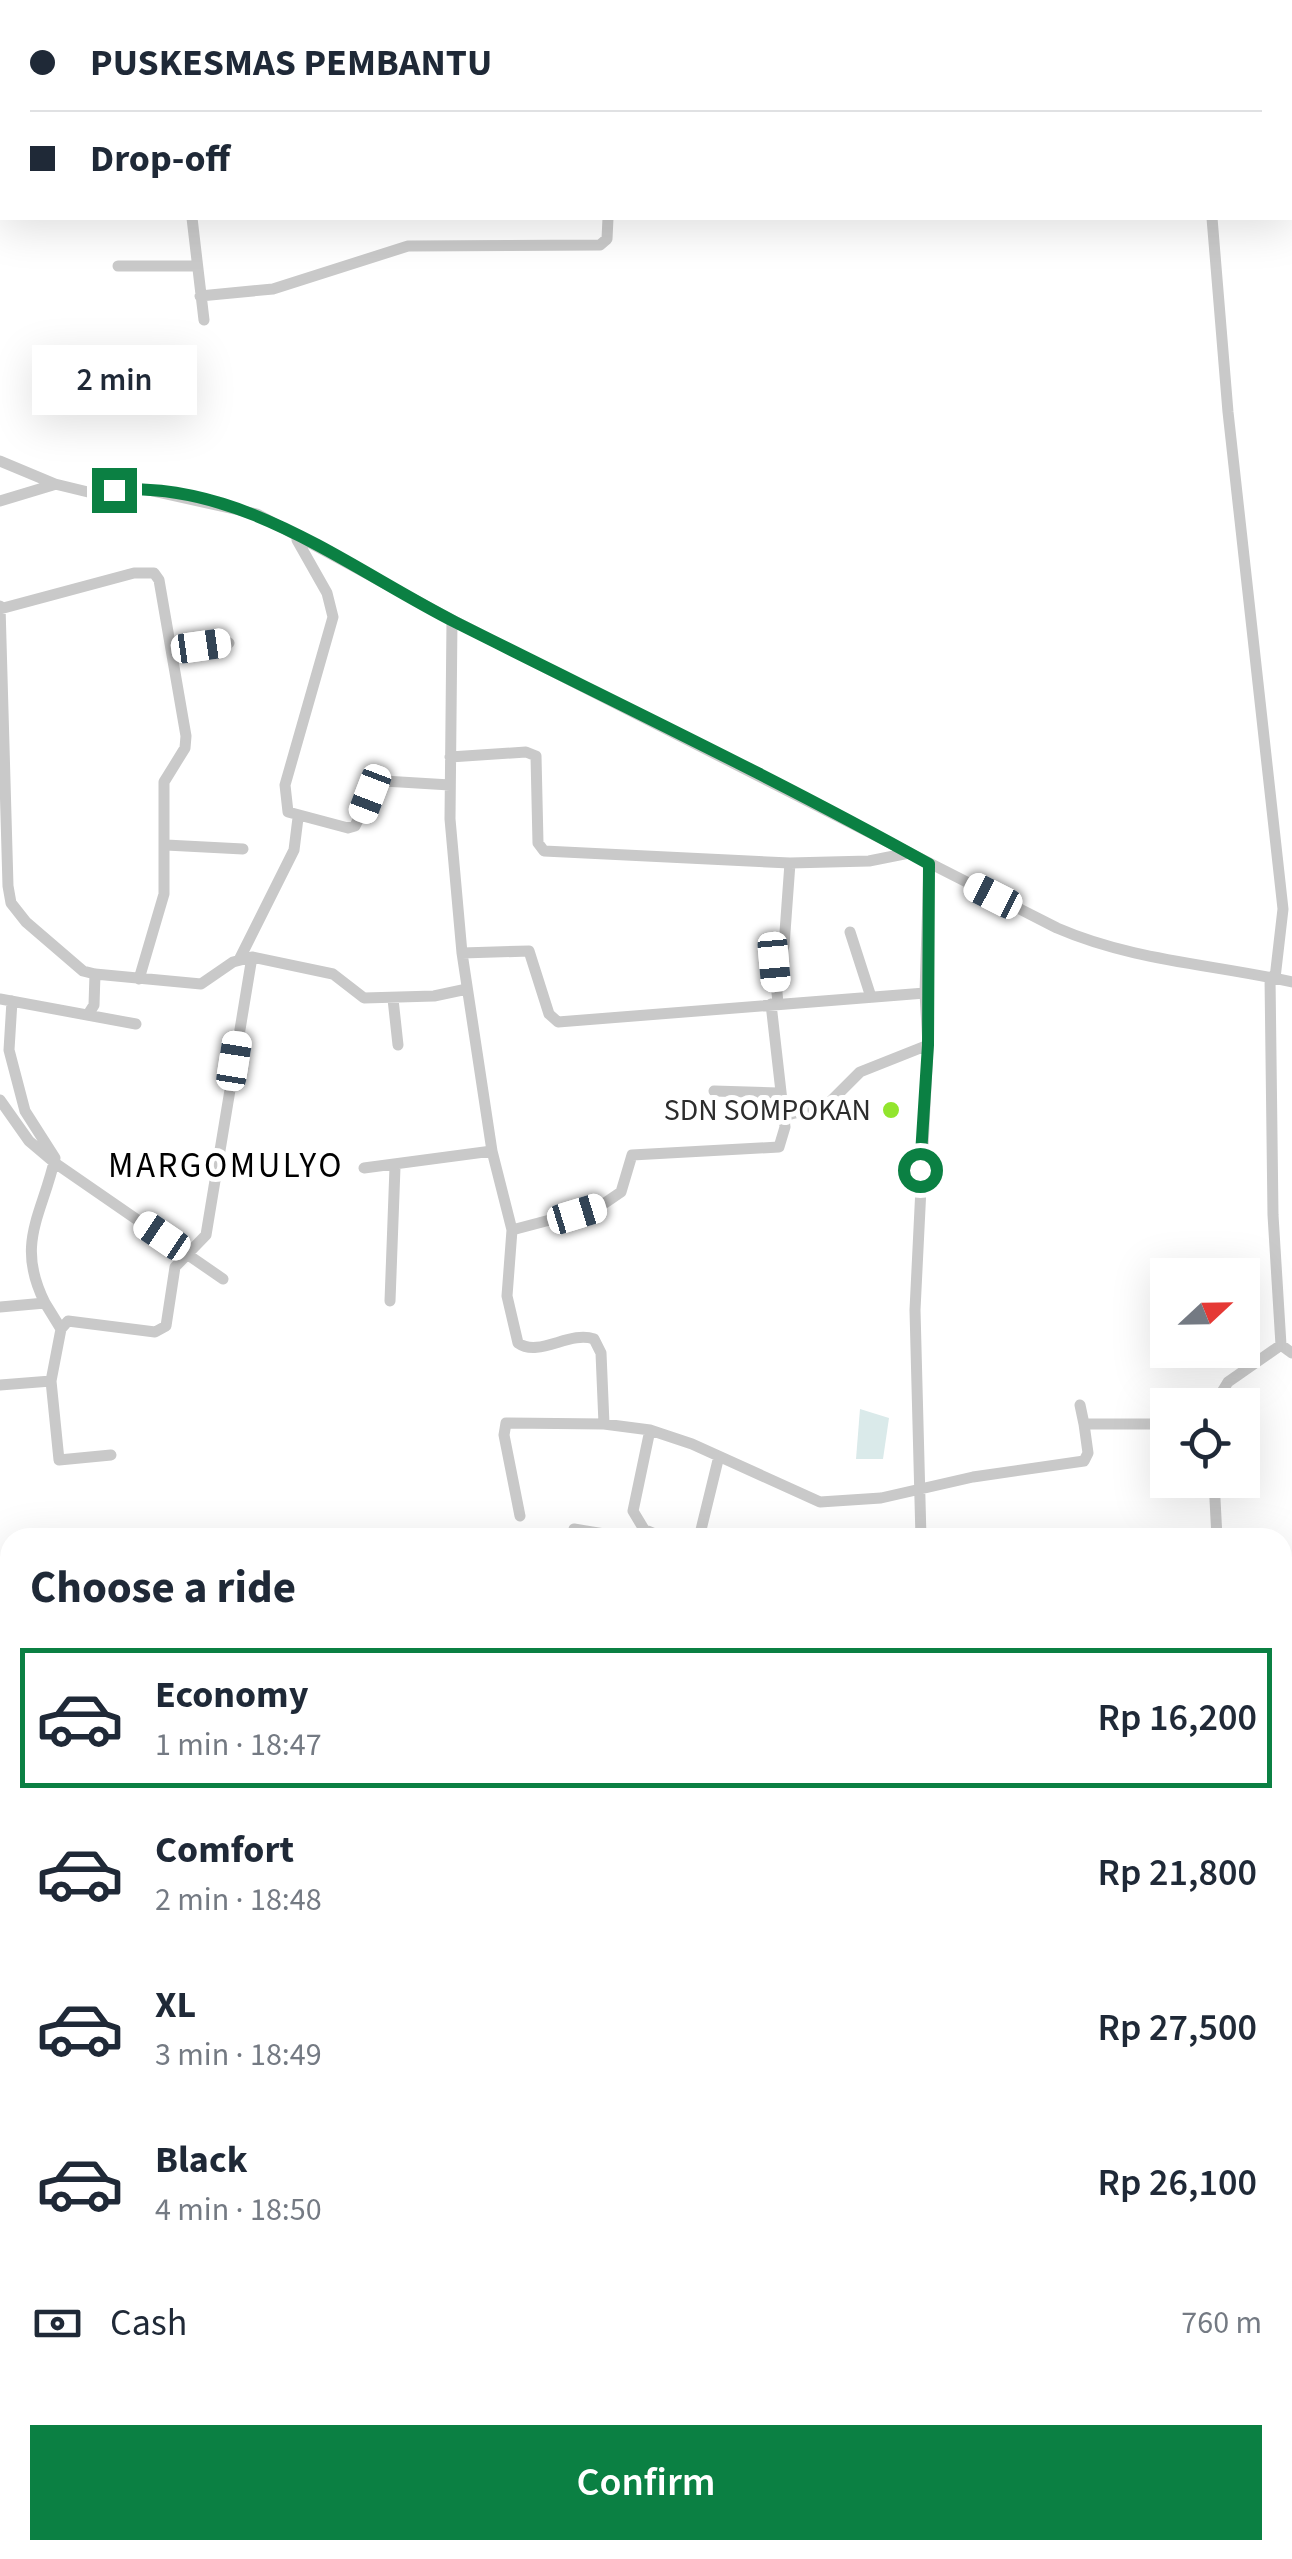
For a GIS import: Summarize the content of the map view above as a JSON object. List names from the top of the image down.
{
  "districts": ["MARGOMULYO"],
  "places": ["SDN SOMPOKAN"],
  "north": "right",
  "page": {
    "banner": ["PUSKESMAS PEMBANTU", "Drop-off"],
    "bubble": "2 min",
    "heading": "Choose a ride",
    "list": [
      {
        "name": "Economy",
        "note": "1 min · 18:47",
        "value": "Rp 16,200"
      },
      {
        "name": "Comfort",
        "note": "2 min · 18:48",
        "value": "Rp 21,800"
      },
      {
        "name": "XL",
        "note": "3 min · 18:49",
        "value": "Rp 27,500"
      },
      {
        "name": "Black",
        "note": "4 min · 18:50",
        "value": "Rp 26,100"
      }
    ],
    "pay": ["Cash", "760 m"],
    "buttons": "Confirm"
  }
}
